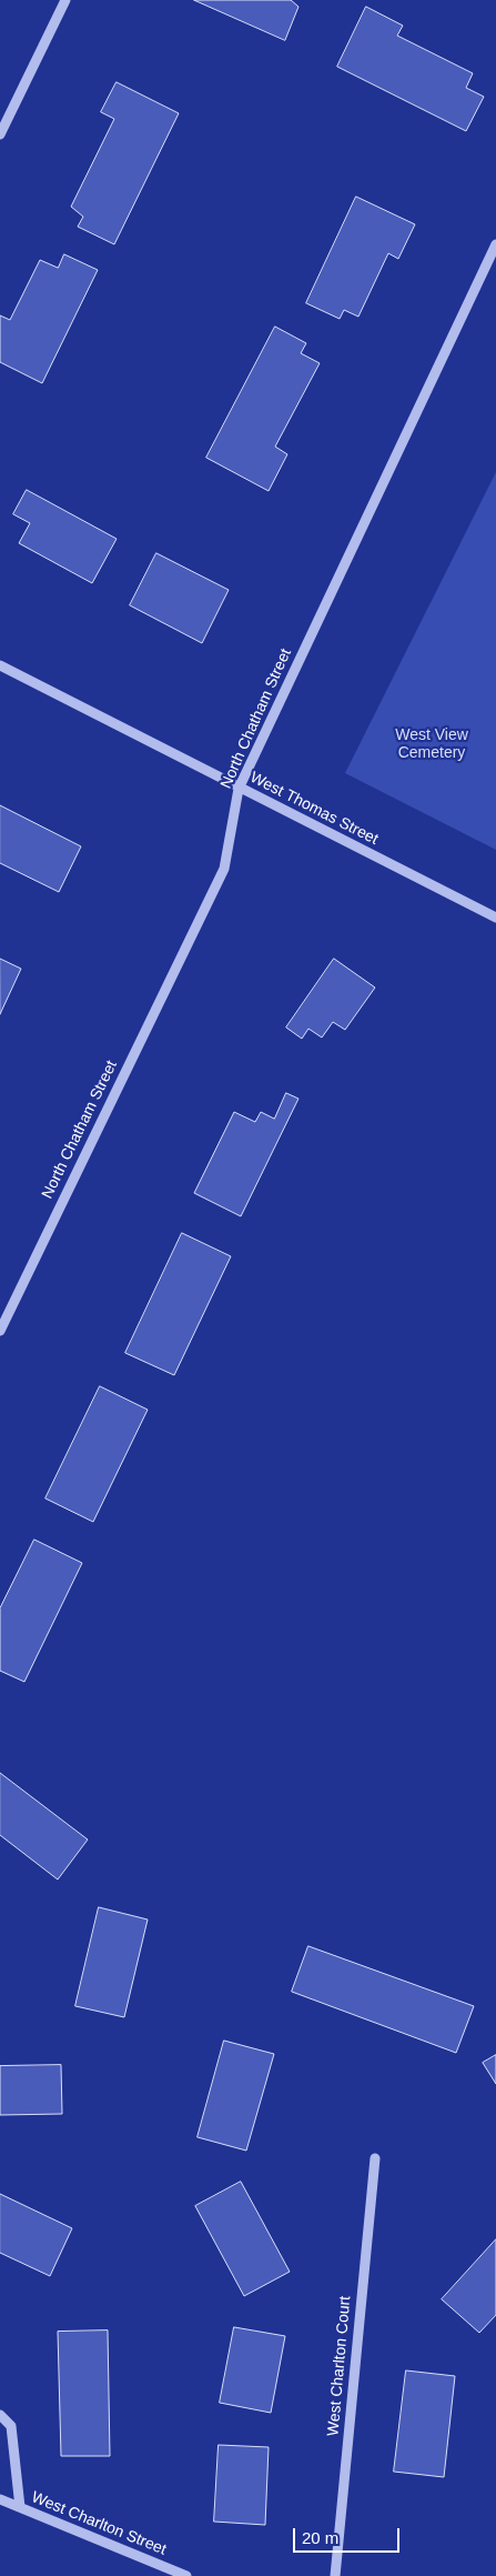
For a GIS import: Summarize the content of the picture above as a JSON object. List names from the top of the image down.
{
  "streets": {
    "street": [
      "North Chatham Street",
      "West Thomas Street",
      "West Charlton Court",
      "West Charlton Street"
    ]
  },
  "crossings": [
    ["North Chatham Street", "West Thomas Street"]
  ],
  "parks": ["West View Cemetery"],
  "scale_bar": "20 m"
}
